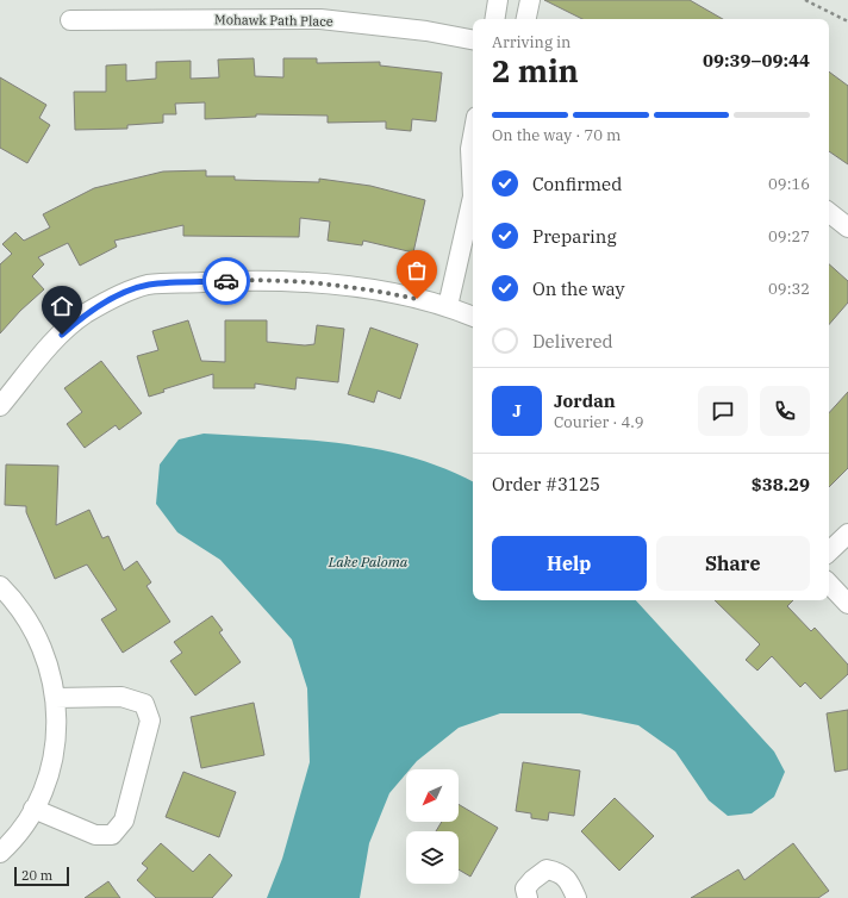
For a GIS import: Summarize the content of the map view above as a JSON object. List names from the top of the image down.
{
  "streets": {
    "street": ["Mohawk Path Place"]
  },
  "water": ["Lake Paloma"],
  "scale_bar": "20 m",
  "north": "bottom left",
  "page": {
    "heading": ["2 min", "Arriving in", "09:39–09:44"],
    "panel": [
      "Jordan",
      "Courier · 4.9",
      "Order #3125",
      "$38.29"
    ],
    "bar": "On the way · 70 m",
    "list": [
      ["Confirmed", "09:16"],
      ["Preparing", "09:27"],
      ["On the way", "09:32"],
      "Delivered"
    ],
    "round": "J",
    "buttons": ["Help", "Share"],
    "scale": "20 m"
  }
}
